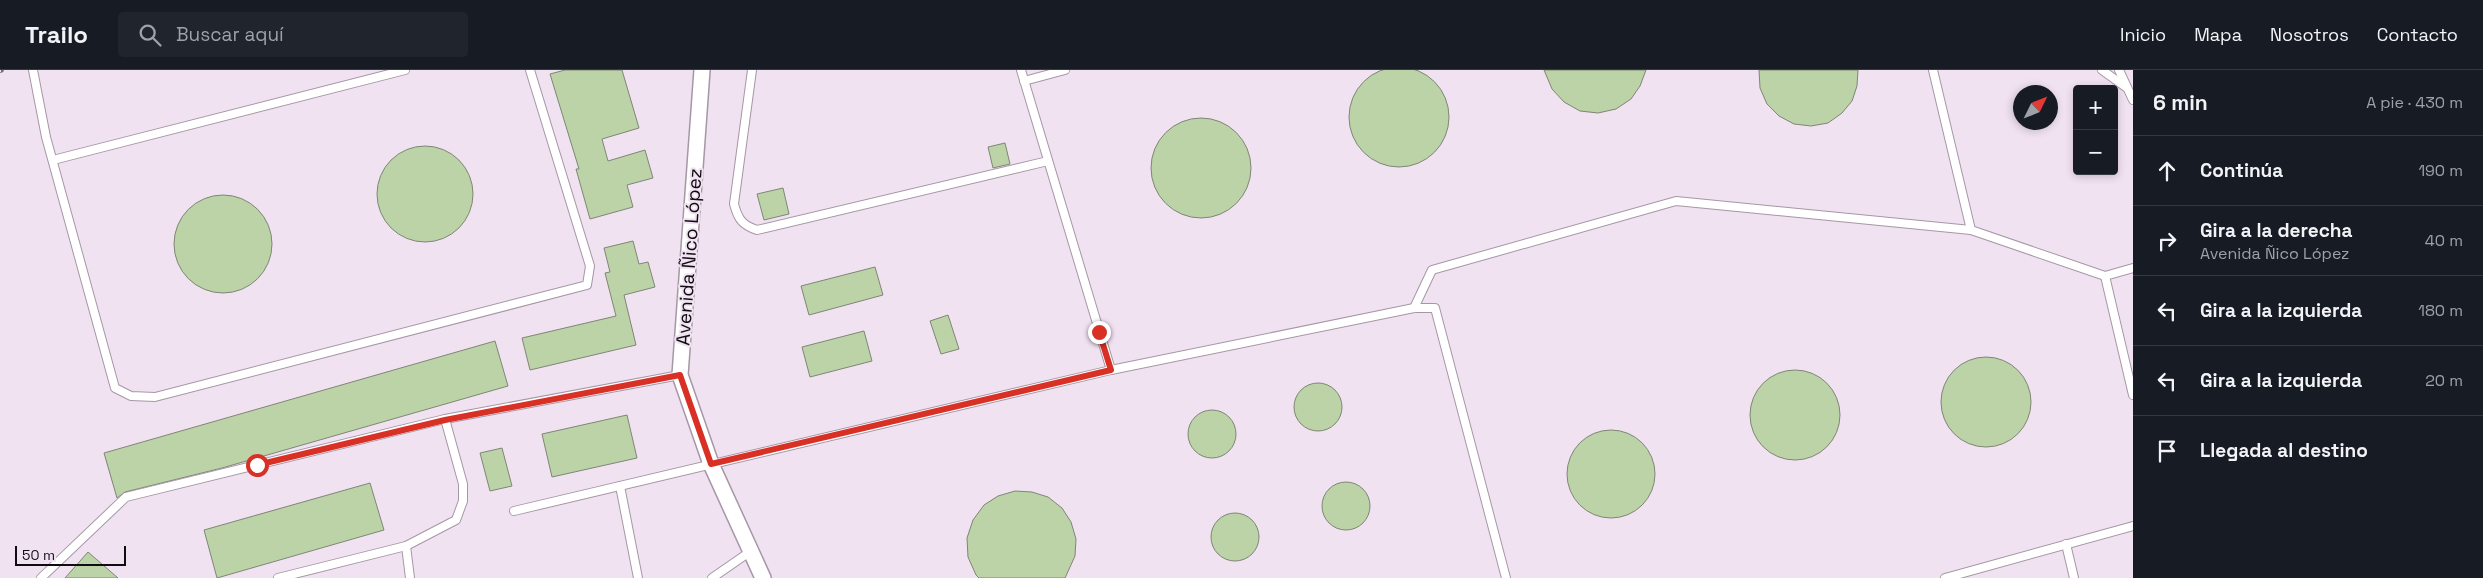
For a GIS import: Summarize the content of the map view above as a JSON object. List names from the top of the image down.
{
  "streets": {
    "street": ["Avenida Ñico López"]
  },
  "scale_bar": "50 m",
  "north": "top right",
  "page": {
    "header": "Trailo",
    "search": "Buscar aquí",
    "nav": [
      "Inicio",
      "Mapa",
      "Nosotros",
      "Contacto"
    ],
    "heading": ["6 min", "A pie · 430 m"],
    "map_buttons": ["+", "−"],
    "list": [
      ["Continúa", "190 m"],
      ["Gira a la derecha", "Avenida Ñico López", "40 m"],
      ["Gira a la izquierda", "180 m"],
      ["Gira a la izquierda", "20 m"],
      "Llegada al destino"
    ],
    "scale": "50 m"
  }
}
